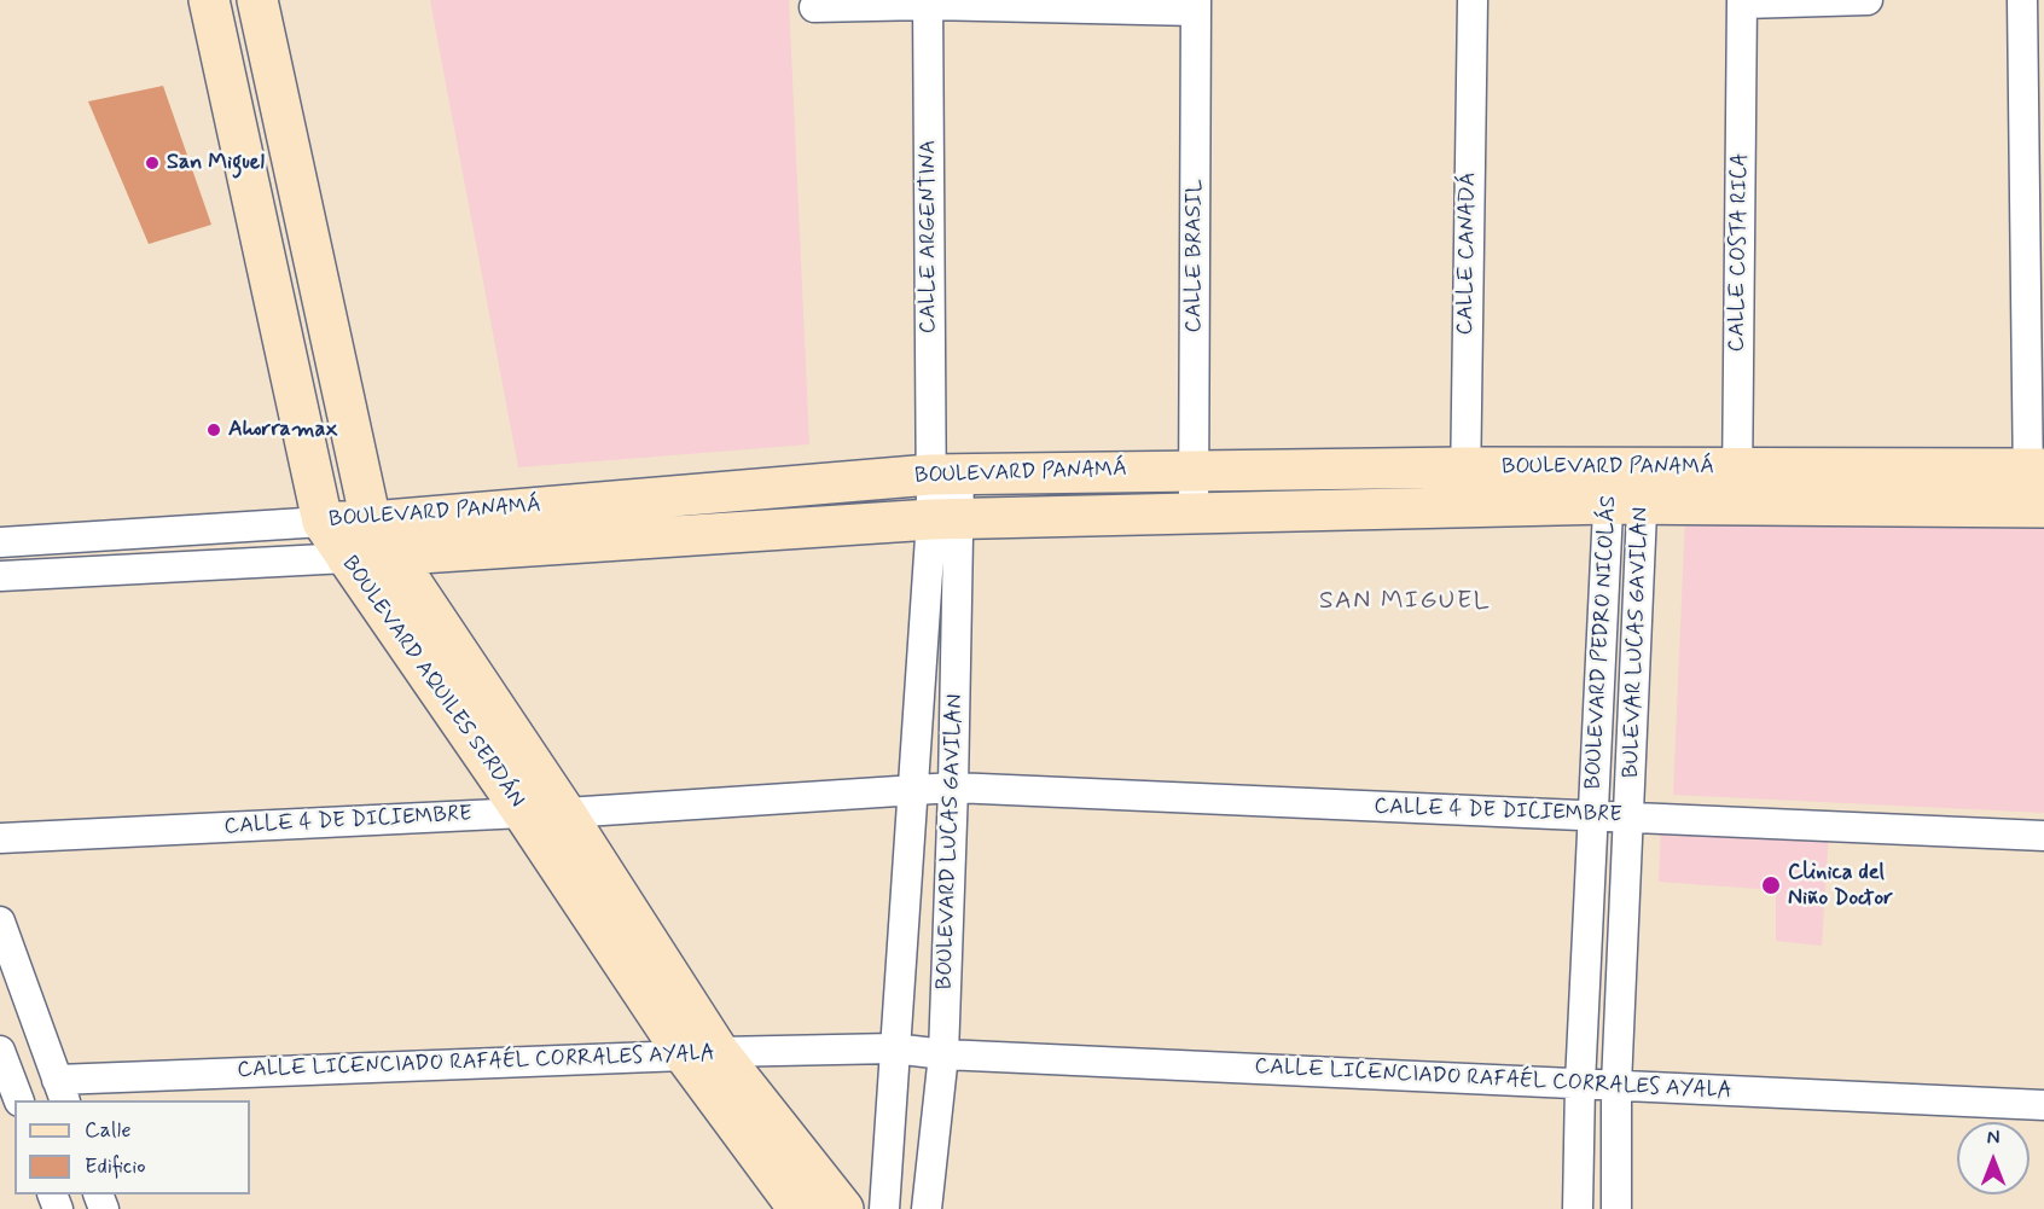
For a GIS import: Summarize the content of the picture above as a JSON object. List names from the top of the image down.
{
  "streets": {
    "street": [
      "CALLE ARGENTINA",
      "CALLE COSTA RICA",
      "CALLE CANADÁ",
      "CALLE BRASIL",
      "BOULEVARD PANAMÁ",
      "BOULEVARD PEDRO NICOLÁS",
      "BULEVAR LUCAS GAVILAN",
      "BOULEVARD AQUILES SERDÁN",
      "CALLE 4 DE DICIEMBRE",
      "BOULEVARD LUCAS GAVILAN",
      "CALLE LICENCIADO RAFAÉL CORRALES AYALA"
    ]
  },
  "crossings": [
    ["CALLE ARGENTINA", "BOULEVARD PANAMÁ"],
    ["CALLE ARGENTINA", "BOULEVARD LUCAS GAVILAN"],
    ["CALLE COSTA RICA", "BOULEVARD PANAMÁ"],
    ["CALLE CANADÁ", "BOULEVARD PANAMÁ"],
    ["CALLE BRASIL", "BOULEVARD PANAMÁ"],
    ["BOULEVARD PANAMÁ", "BOULEVARD PEDRO NICOLÁS"],
    ["BOULEVARD PANAMÁ", "BULEVAR LUCAS GAVILAN"],
    ["BOULEVARD PANAMÁ", "BOULEVARD AQUILES SERDÁN"],
    ["BOULEVARD PANAMÁ", "BOULEVARD LUCAS GAVILAN"],
    ["BOULEVARD PEDRO NICOLÁS", "BULEVAR LUCAS GAVILAN"],
    ["BOULEVARD PEDRO NICOLÁS", "CALLE 4 DE DICIEMBRE"],
    ["BOULEVARD PEDRO NICOLÁS", "CALLE LICENCIADO RAFAÉL CORRALES AYALA"],
    ["BULEVAR LUCAS GAVILAN", "CALLE 4 DE DICIEMBRE"],
    ["BULEVAR LUCAS GAVILAN", "CALLE LICENCIADO RAFAÉL CORRALES AYALA"],
    ["BOULEVARD AQUILES SERDÁN", "CALLE 4 DE DICIEMBRE"],
    ["BOULEVARD AQUILES SERDÁN", "CALLE LICENCIADO RAFAÉL CORRALES AYALA"],
    ["CALLE 4 DE DICIEMBRE", "BOULEVARD LUCAS GAVILAN"],
    ["BOULEVARD LUCAS GAVILAN", "CALLE LICENCIADO RAFAÉL CORRALES AYALA"]
  ],
  "districts": ["SAN MIGUEL"],
  "places": ["San Miguel", "Ahorramax", "Clinica del Niño Doctor"],
  "legend": ["Calle", "Edificio"],
  "north": "top"
}
